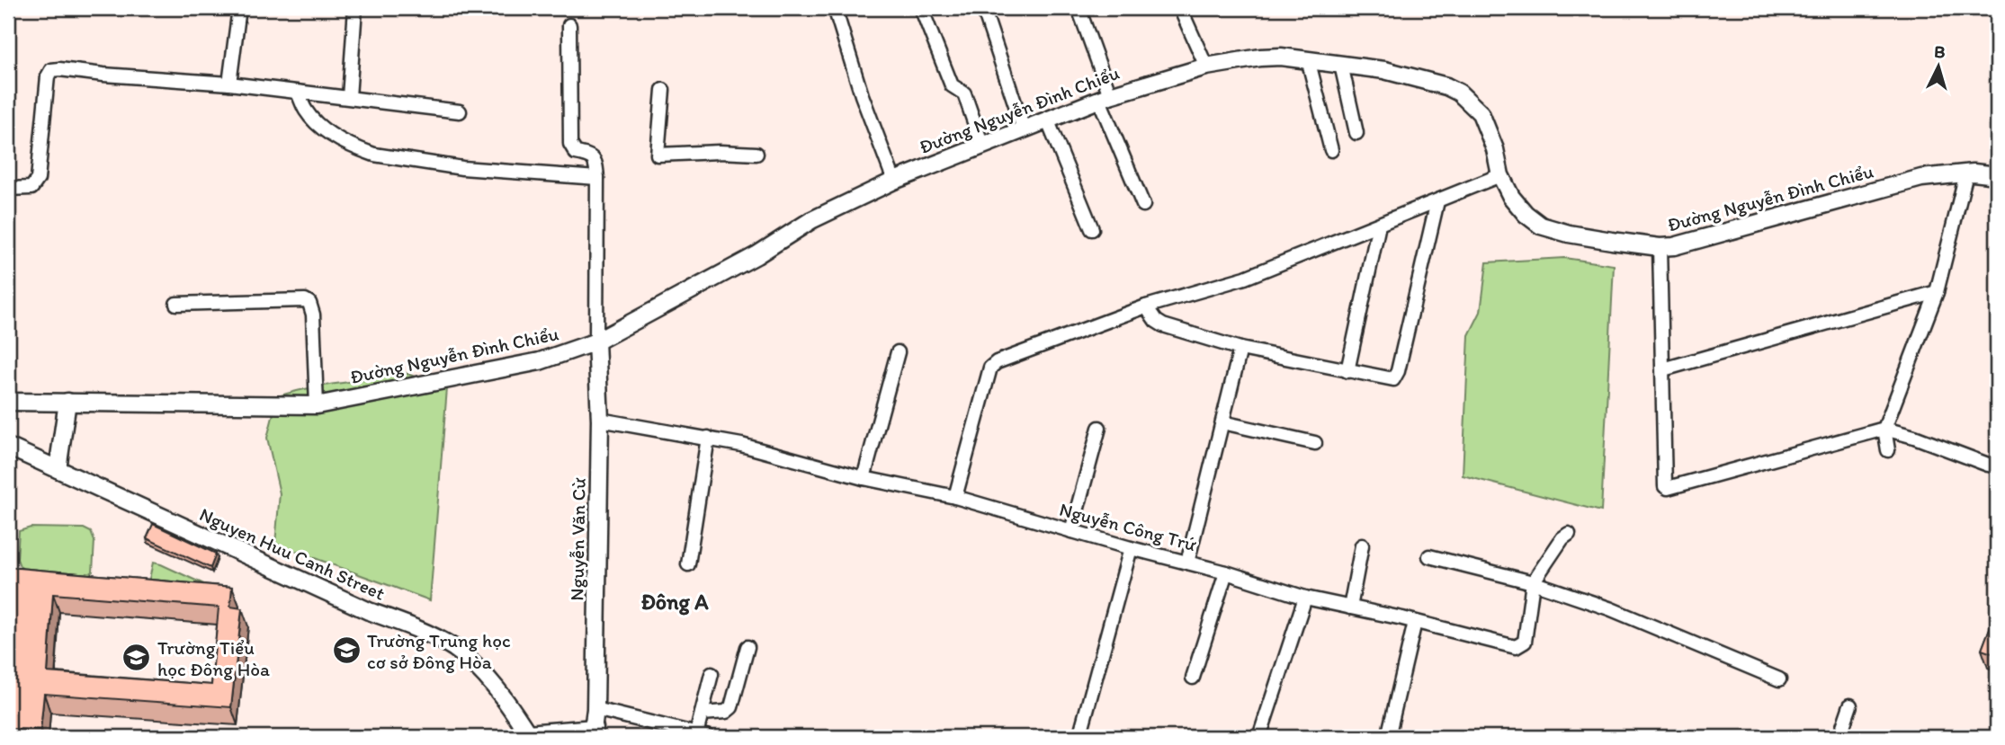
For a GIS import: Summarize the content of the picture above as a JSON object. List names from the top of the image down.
{
  "streets": {
    "street": [
      "Đường Nguyễn Đình Chiểu",
      "Nguyễn Công Trứ",
      "Nguyễn Văn Cừ",
      "Nguyen Huu Canh Street"
    ]
  },
  "crossings": [
    ["Đường Nguyễn Đình Chiểu", "Nguyễn Văn Cừ"],
    ["Nguyễn Công Trứ", "Nguyễn Văn Cừ"]
  ],
  "districts": ["Đông A"],
  "places": {
    "school or university": ["Trường Trung học cơ sở Đông Hòa", "Trường Tiểu học Đông Hòa"]
  },
  "north": "top"
}
